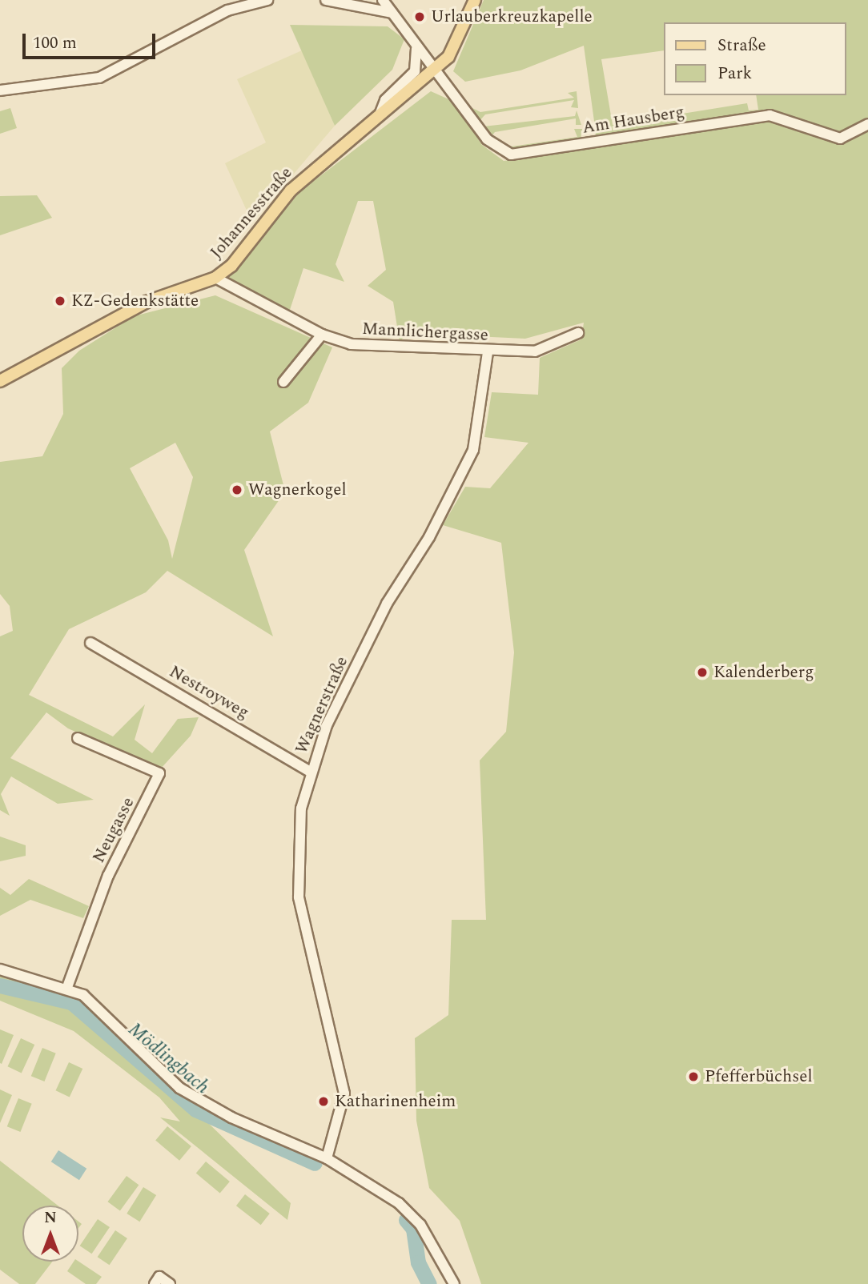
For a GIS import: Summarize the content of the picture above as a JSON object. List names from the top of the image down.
{
  "streets": {
    "main road": ["Johannesstraße"],
    "street": [
      "Am Hausberg",
      "Mannlichergasse",
      "Nestroyweg",
      "Wagnerstraße",
      "Neugasse"
    ]
  },
  "crossings": [
    ["Am Hausberg", "Johannesstraße"],
    ["Johannesstraße", "Mannlichergasse"],
    ["Mannlichergasse", "Wagnerstraße"],
    ["Nestroyweg", "Wagnerstraße"]
  ],
  "water": ["Mödlingbach"],
  "places": [
    "Urlauberkreuzkapelle",
    "KZ-Gedenkstätte",
    "Wagnerkogel",
    "Kalenderberg",
    "Pfefferbüchsel",
    "Katharinenheim"
  ],
  "legend": ["Straße", "Park"],
  "scale_bar": "100 m",
  "north": "top"
}
